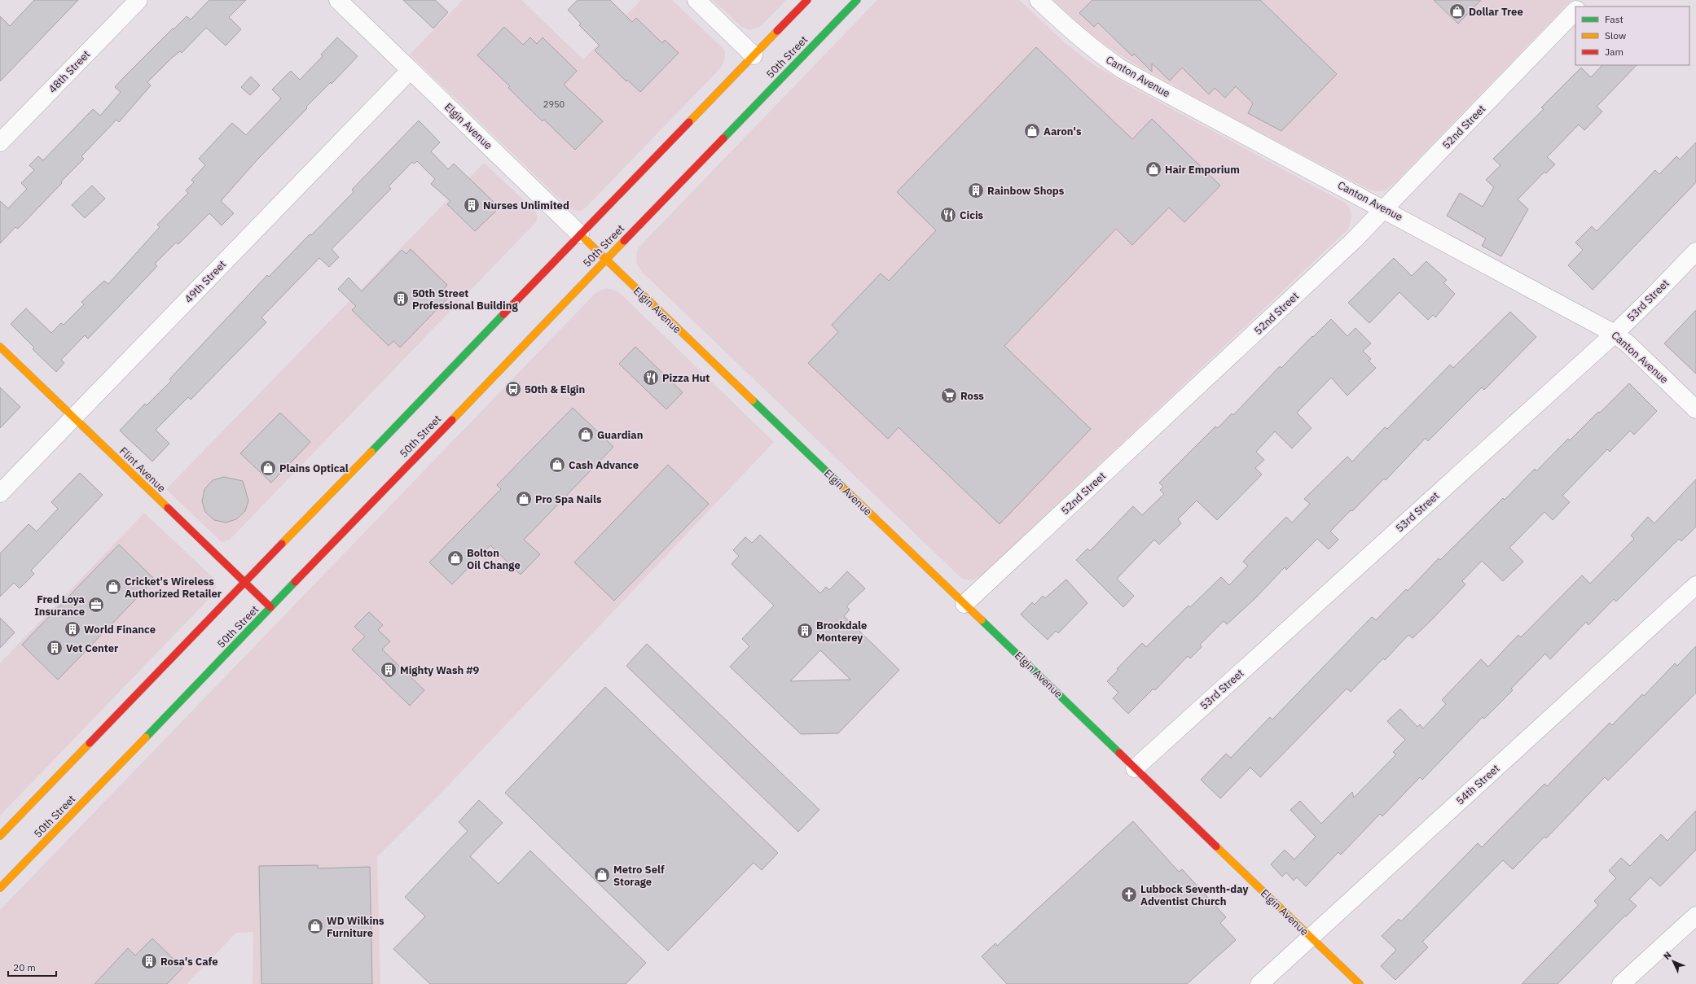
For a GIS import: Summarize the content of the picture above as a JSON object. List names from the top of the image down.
{
  "streets": {
    "main road": ["50th Street", "Elgin Avenue", "Flint Avenue"],
    "street": [
      "48th Street",
      "Canton Avenue",
      "52nd Street",
      "49th Street",
      "53rd Street",
      "54th Street"
    ]
  },
  "crossings": [
    ["50th Street", "Elgin Avenue"],
    ["50th Street", "Flint Avenue"],
    ["Canton Avenue", "52nd Street"],
    ["Canton Avenue", "53rd Street"],
    ["Elgin Avenue", "52nd Street"],
    ["Elgin Avenue", "49th Street"],
    ["Elgin Avenue", "53rd Street"],
    ["Elgin Avenue", "54th Street"],
    ["49th Street", "Flint Avenue"]
  ],
  "places": {
    "shop": [
      "Dollar Tree",
      "Aaron's",
      "Hair Emporium",
      "Guardian",
      "Cash Advance",
      "Plains Optical",
      "Pro Spa Nails",
      "Bolton Oil Change",
      "Cricket's Wireless Authorized Retailer",
      "Metro Self Storage",
      "WD Wilkins Furniture"
    ],
    "building": [
      "Rainbow Shops",
      "Nurses Unlimited",
      "50th Street Professional Building",
      "World Finance",
      "Brookdale Monterey",
      "Vet Center",
      "Mighty Wash #9",
      "Rosa's Cafe"
    ],
    "restaurant": ["Cicis", "Pizza Hut"],
    "bus stop": ["50th & Elgin"],
    "supermarket": ["Ross"],
    "office": ["Fred Loya Insurance"],
    "church": ["Lubbock Seventh-day Adventist Church"]
  },
  "house_numbers": ["2950"],
  "legend": ["Fast", "Slow", "Jam"],
  "scale_bar": "20 m",
  "north": "top left"
}
